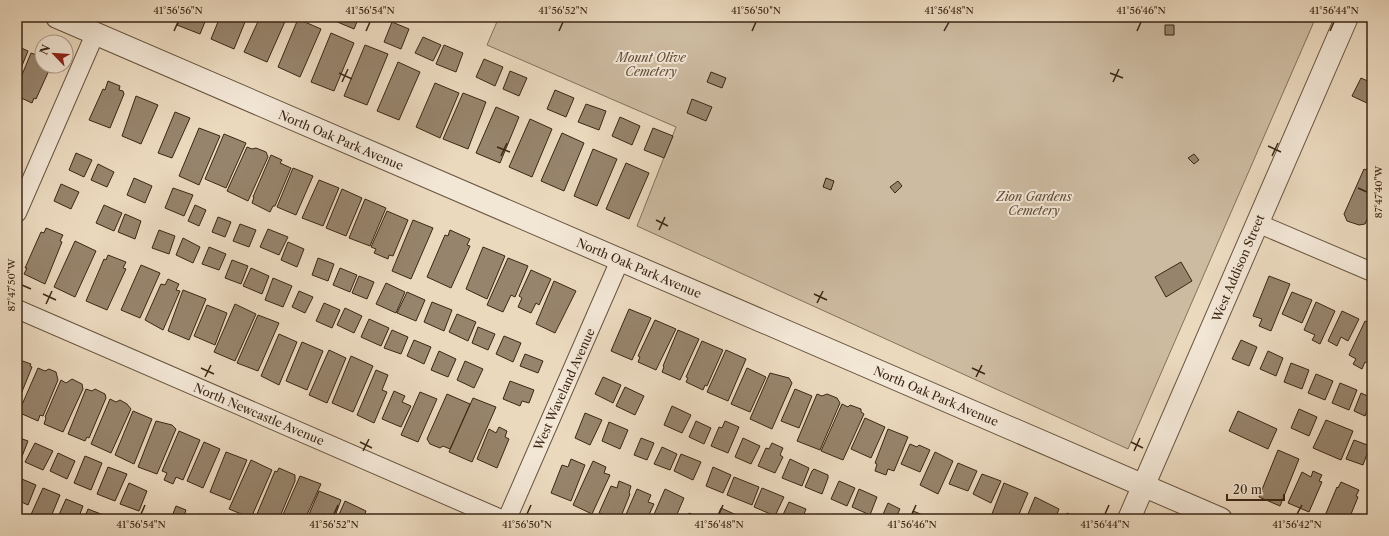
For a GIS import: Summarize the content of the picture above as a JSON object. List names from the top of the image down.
{
  "streets": {
    "street": [
      "North Oak Park Avenue",
      "West Addison Street",
      "West Waveland Avenue",
      "North Newcastle Avenue"
    ]
  },
  "crossings": [
    ["North Oak Park Avenue", "West Addison Street"],
    ["North Oak Park Avenue", "West Waveland Avenue"]
  ],
  "parks": ["Mount Olive Cemetery", "Zion Gardens Cemetery"],
  "scale_bar": "20 m",
  "north": "top left",
  "coordinates": [
    "41°56'56\"N",
    "41°56'54\"N",
    "41°56'52\"N",
    "41°56'50\"N",
    "41°56'48\"N",
    "41°56'46\"N",
    "41°56'44\"N",
    "87°47'40\"W",
    "87°47'50\"W",
    "41°56'42\"N"
  ]
}
